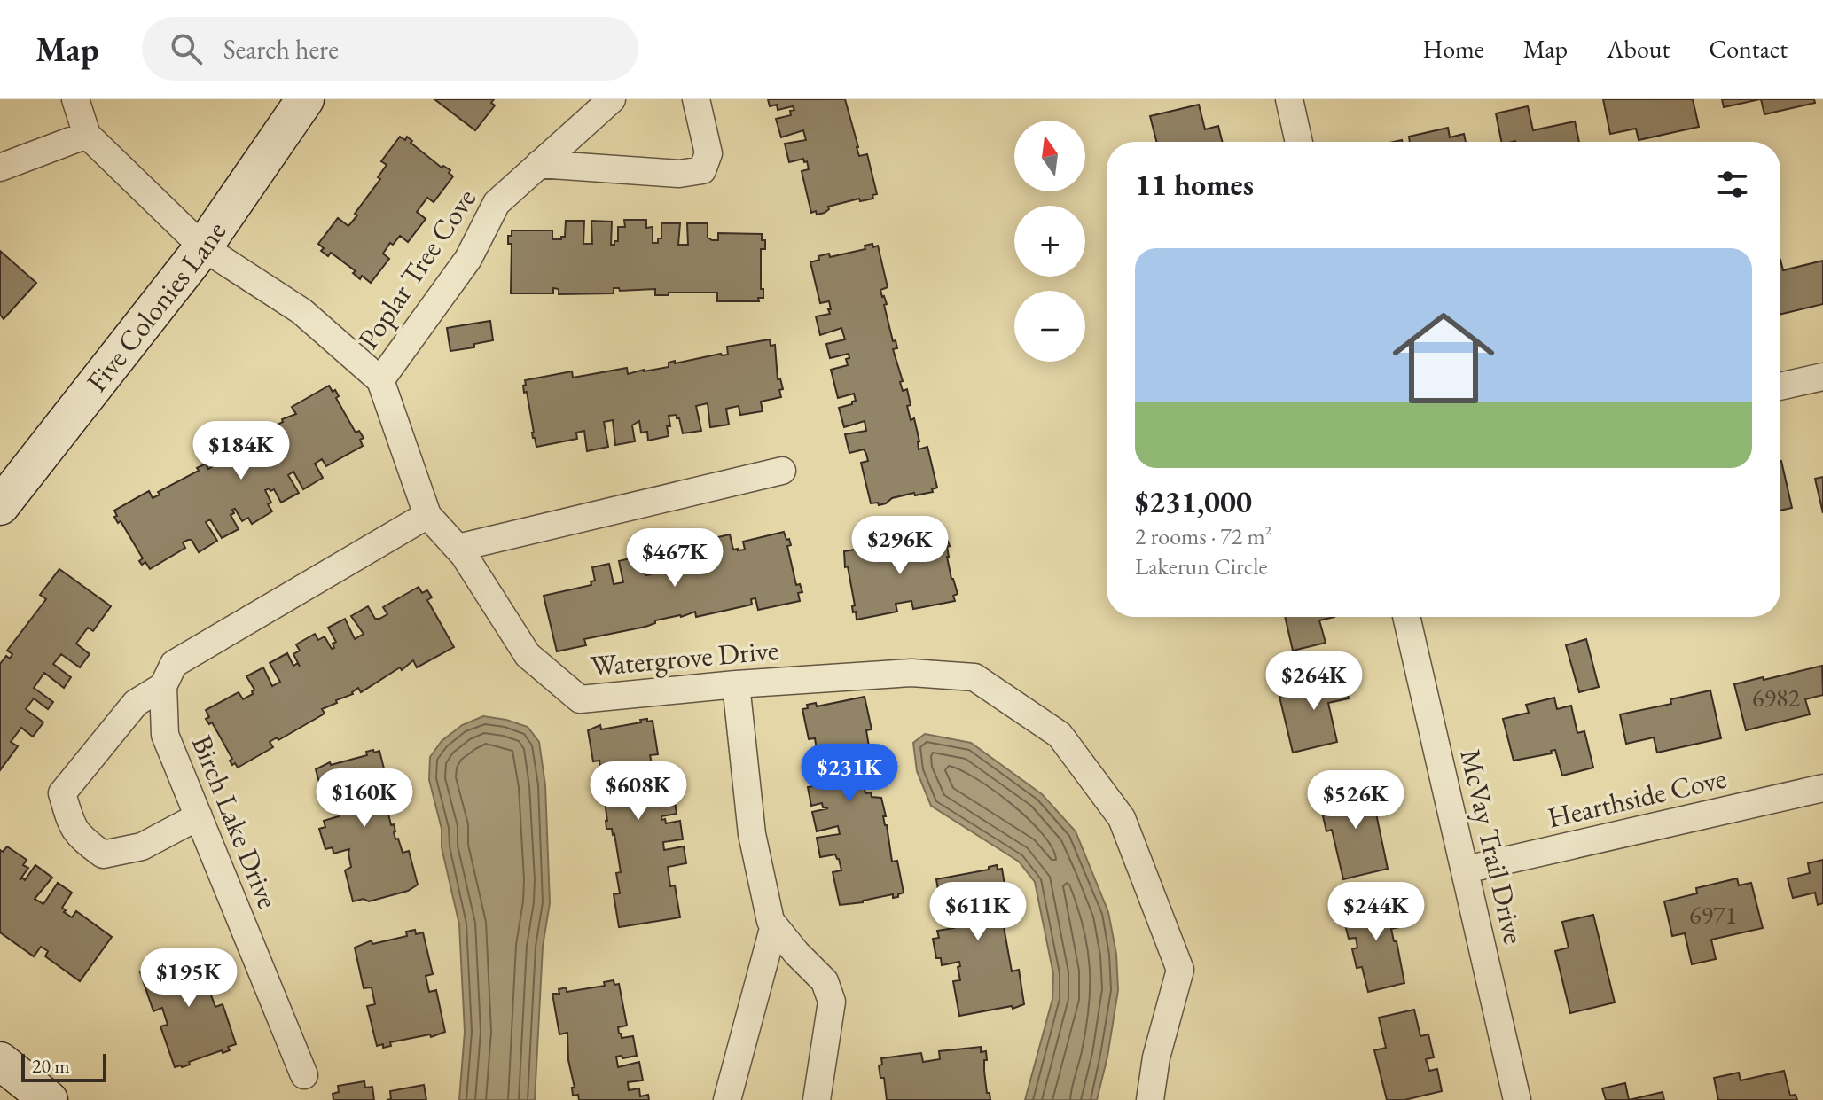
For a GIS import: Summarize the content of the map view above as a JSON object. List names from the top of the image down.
{
  "streets": {
    "street": [
      "Poplar Tree Cove",
      "Five Colonies Lane",
      "Watergrove Drive",
      "Hearthside Cove",
      "Birch Lake Drive",
      "McVay Trail Drive"
    ]
  },
  "crossings": [
    ["Poplar Tree Cove", "Watergrove Drive"],
    ["Five Colonies Lane", "Watergrove Drive"],
    ["Hearthside Cove", "McVay Trail Drive"]
  ],
  "house_numbers": ["6982", "6971"],
  "scale_bar": "20 m",
  "north": "top",
  "page": {
    "header": "Map",
    "search": "Search here",
    "nav": [
      "Home",
      "Map",
      "About",
      "Contact"
    ],
    "map_buttons": ["+", "−"],
    "heading": "11 homes",
    "list": [
      {
        "name": "$231,000",
        "note": "2 rooms · 72 m² · Lakerun Circle"
      }
    ],
    "price": [
      "$184K",
      "$296K",
      "$467K",
      "$264K",
      "$231K",
      "$608K",
      "$160K",
      "$526K",
      "$611K",
      "$244K",
      "$195K"
    ],
    "scale": "20 m"
  }
}
